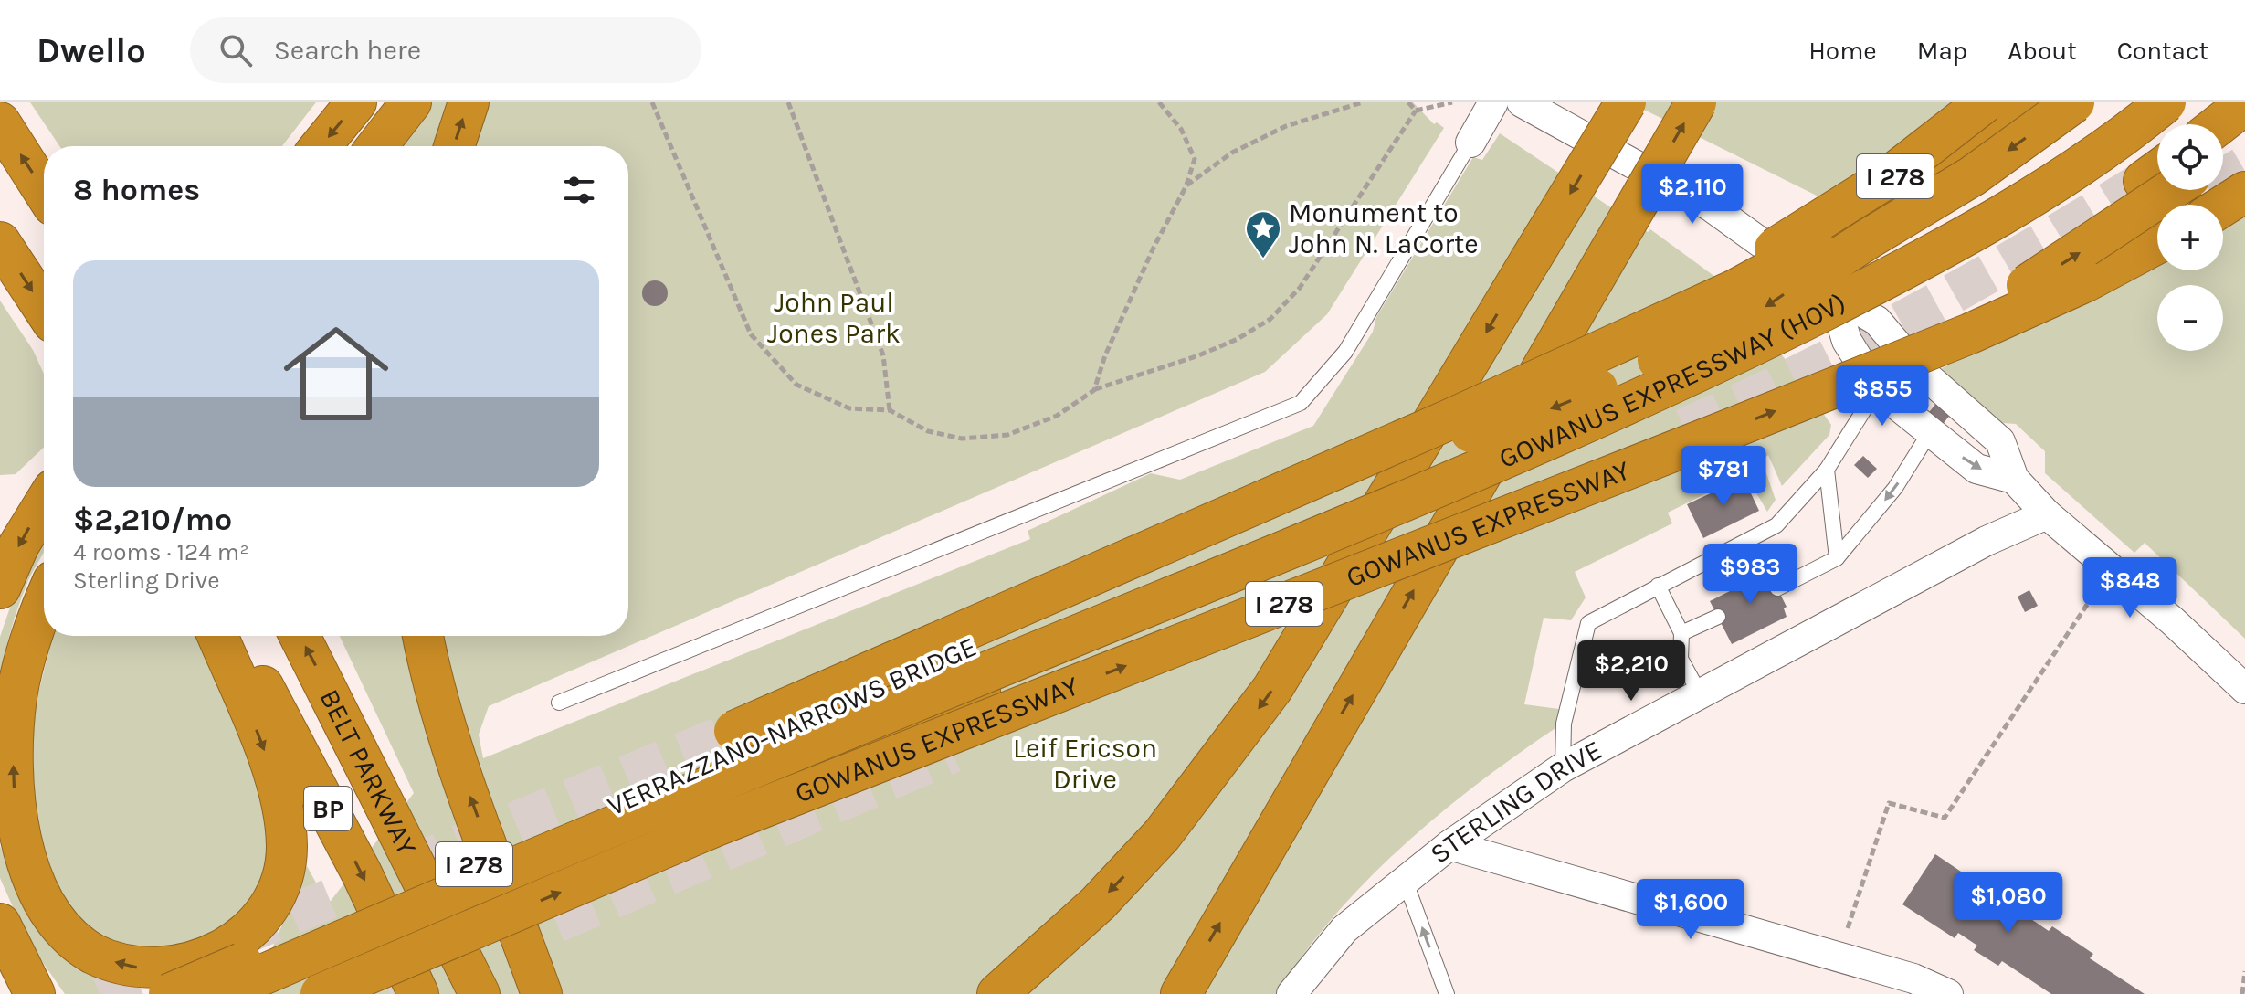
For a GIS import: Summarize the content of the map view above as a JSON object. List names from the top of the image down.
{
  "streets": {
    "highway": [
      "I 278",
      "GOWANUS EXPRESSWAY (HOV)",
      "GOWANUS EXPRESSWAY",
      "VERRAZZANO-NARROWS BRIDGE",
      "BELT PARKWAY",
      "BP"
    ],
    "street": ["STERLING DRIVE"]
  },
  "crossings": [
    ["I 278", "GOWANUS EXPRESSWAY"],
    ["I 278", "VERRAZZANO-NARROWS BRIDGE"],
    ["GOWANUS EXPRESSWAY (HOV)", "VERRAZZANO-NARROWS BRIDGE"]
  ],
  "parks": ["John Paul Jones Park", "Leif Ericson Drive"],
  "places": {
    "place": ["Monument to John N. LaCorte"]
  },
  "page": {
    "header": "Dwello",
    "search": "Search here",
    "nav": [
      "Home",
      "Map",
      "About",
      "Contact"
    ],
    "map_buttons": ["+", "−"],
    "heading": "8 homes",
    "price": [
      "$2,110",
      "$855",
      "$781",
      "$983",
      "$848",
      "$2,210",
      "$1,080",
      "$1,600"
    ],
    "list": [
      {
        "name": "$2,210/mo",
        "note": "4 rooms · 124 m² · Sterling Drive"
      }
    ]
  }
}
